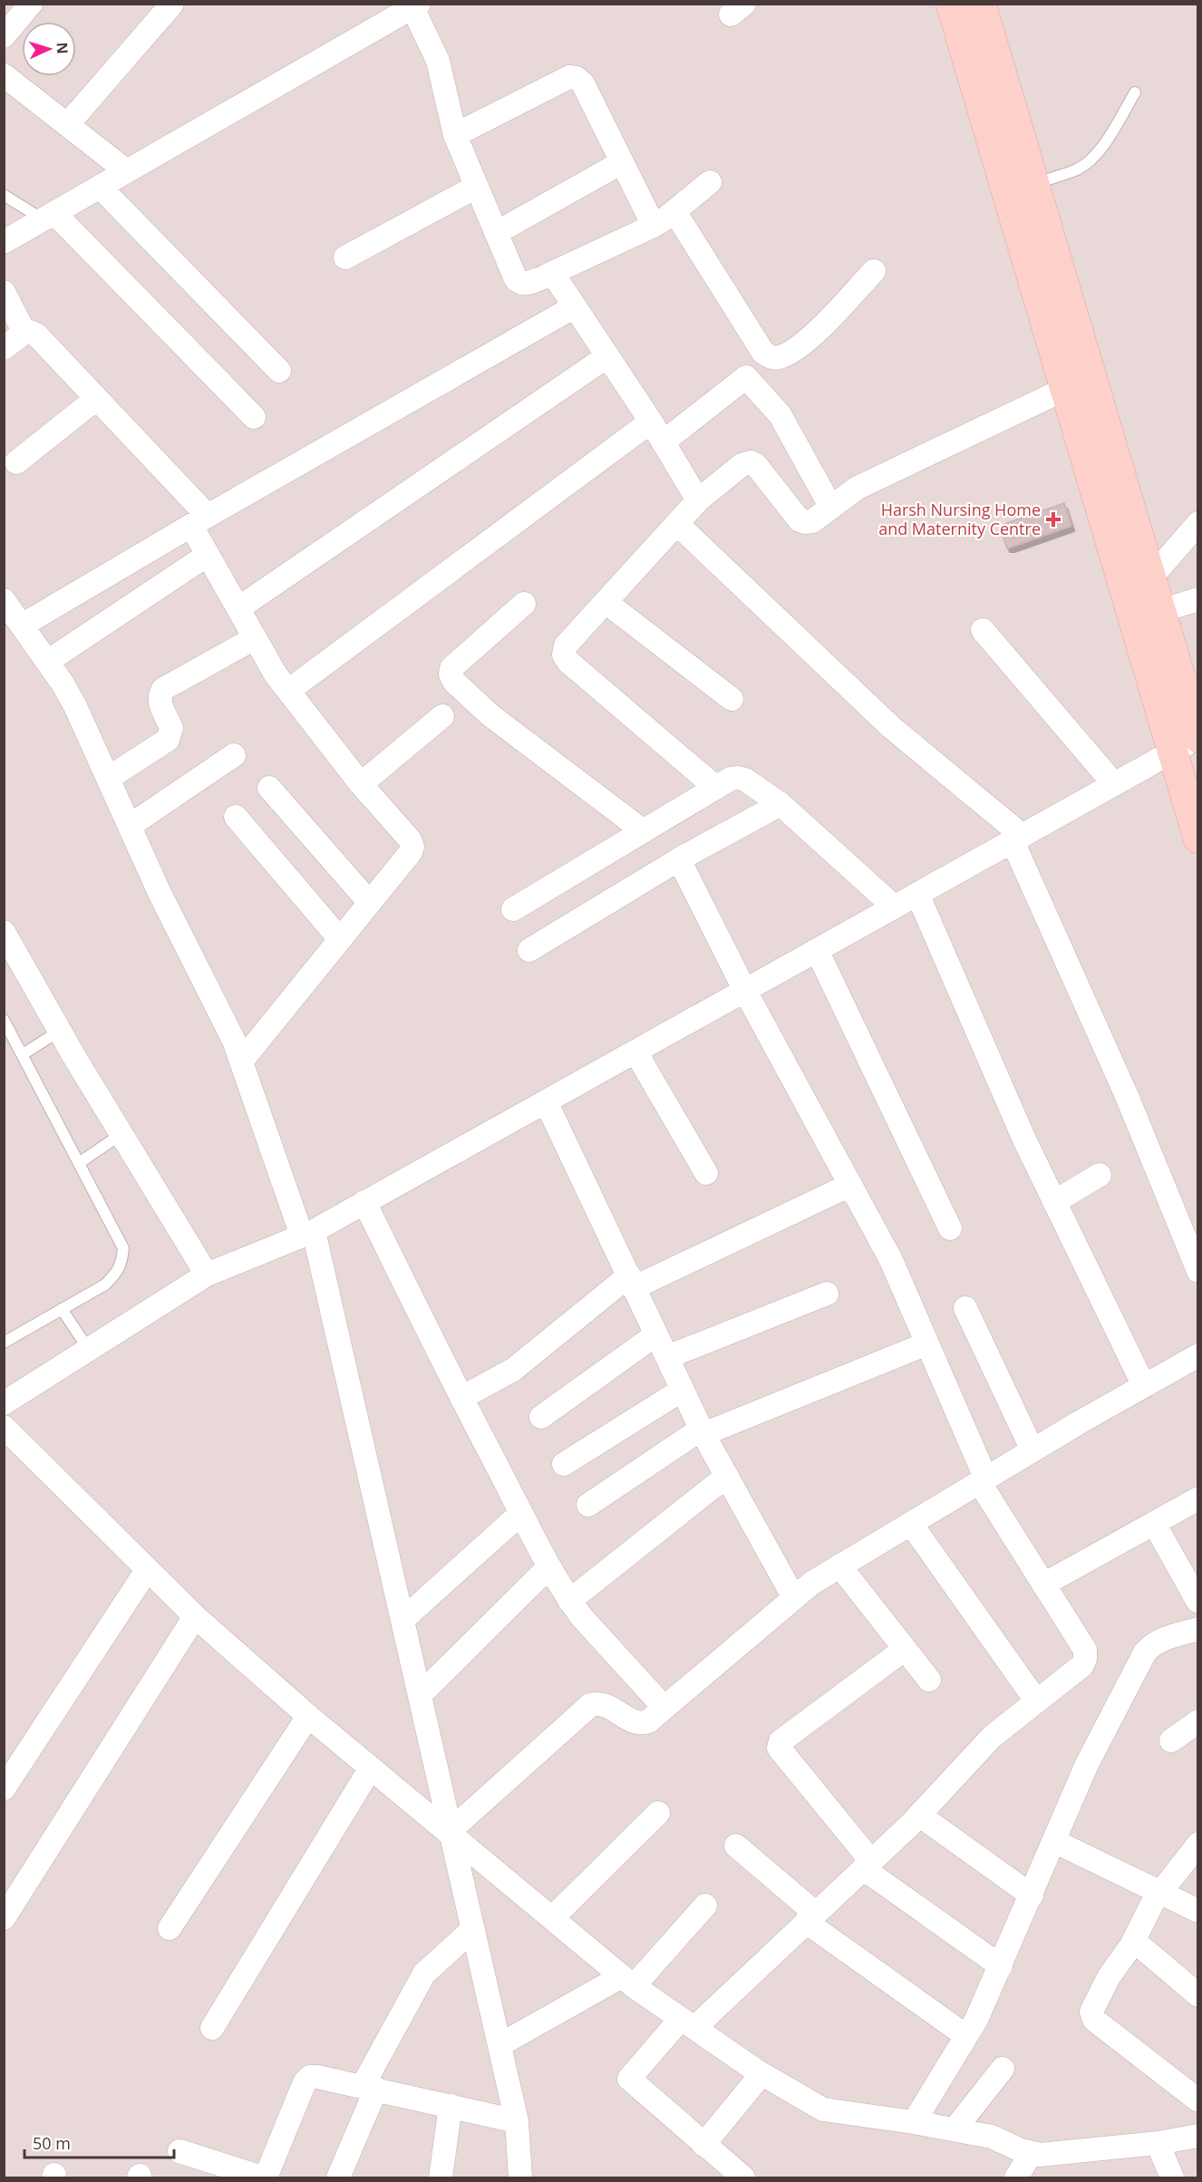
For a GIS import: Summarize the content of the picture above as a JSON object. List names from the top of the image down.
{
  "places": {
    "health": ["Harsh Nursing Home and Maternity Centre"]
  },
  "scale_bar": "50 m",
  "north": "right"
}
